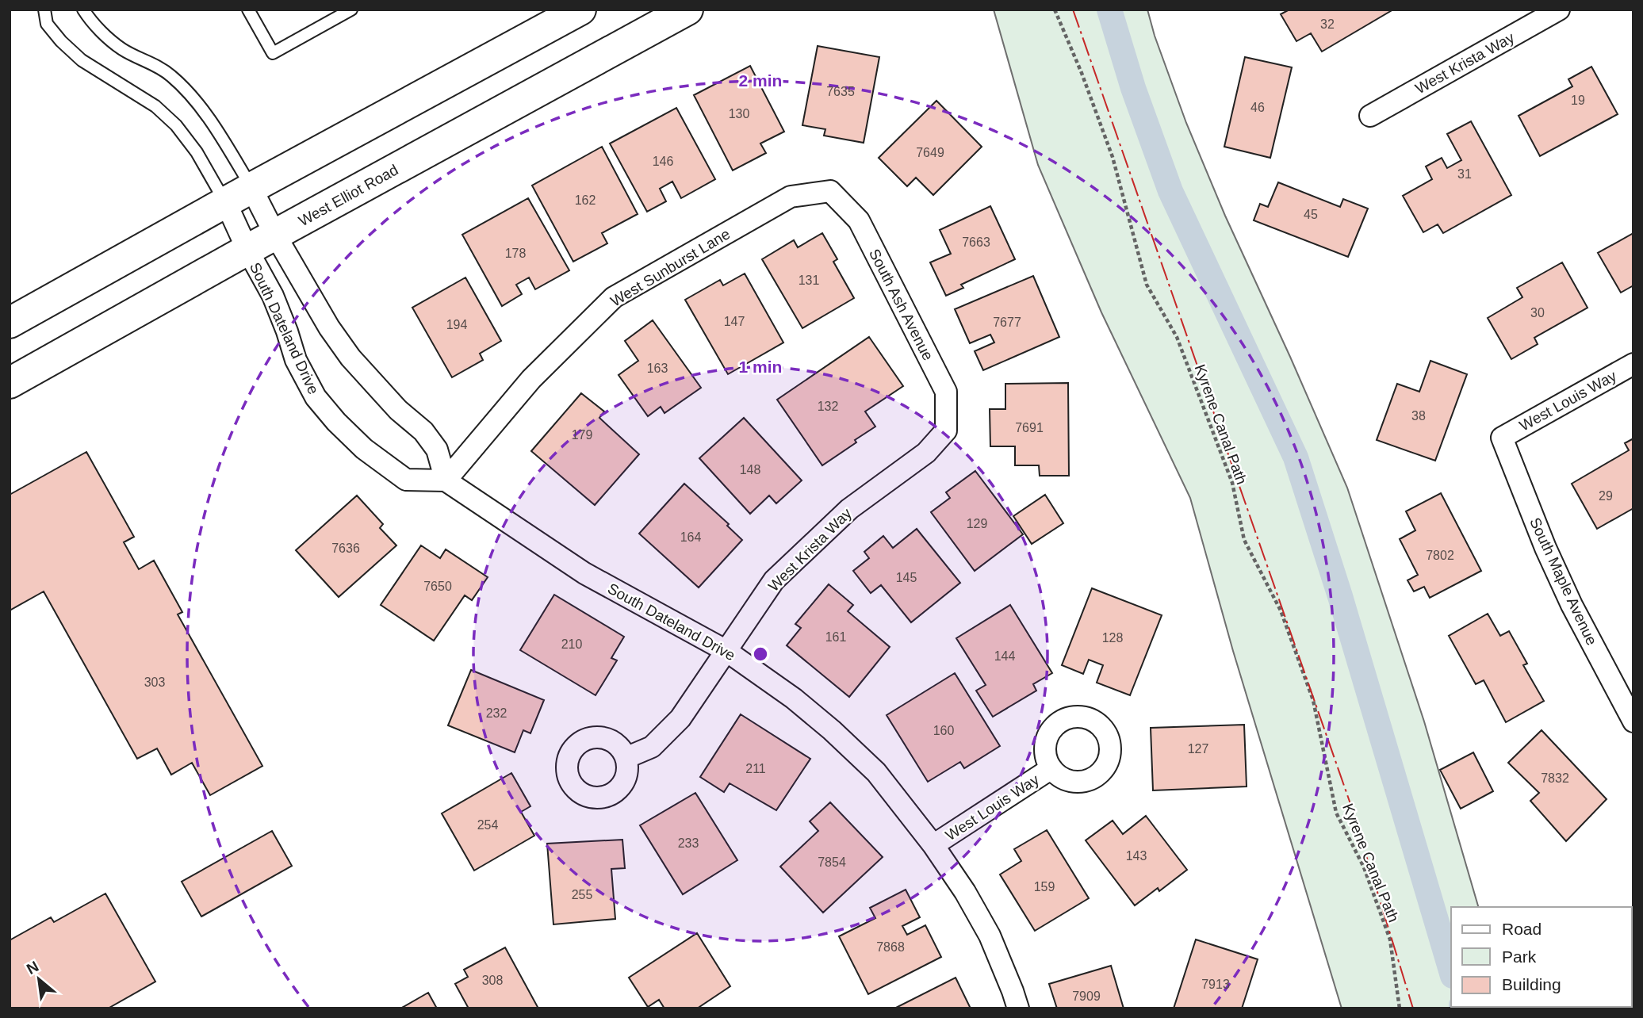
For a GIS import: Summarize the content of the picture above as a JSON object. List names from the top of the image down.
{
  "streets": {
    "main road": ["West Elliot Road"],
    "street": [
      "West Krista Way",
      "West Sunburst Lane",
      "South Ash Avenue",
      "South Dateland Drive",
      "West Louis Way",
      "South Maple Avenue"
    ],
    "path": ["Kyrene Canal Path"]
  },
  "crossings": [
    ["West Krista Way", "South Ash Avenue"],
    ["West Krista Way", "South Dateland Drive"],
    ["West Elliot Road", "South Dateland Drive"],
    ["West Sunburst Lane", "South Ash Avenue"],
    ["West Sunburst Lane", "South Dateland Drive"],
    ["South Dateland Drive", "West Louis Way"],
    ["West Louis Way", "South Maple Avenue"]
  ],
  "house_numbers": [
    "32",
    "7635",
    "19",
    "46",
    "130",
    "7649",
    "146",
    "31",
    "162",
    "45",
    "7663",
    "178",
    "131",
    "30",
    "147",
    "7677",
    "194",
    "163",
    "132",
    "38",
    "7691",
    "179",
    "148",
    "29",
    "129",
    "164",
    "7636",
    "7802",
    "145",
    "7650",
    "161",
    "128",
    "210",
    "144",
    "303",
    "232",
    "160",
    "127",
    "211",
    "7832",
    "254",
    "233",
    "143",
    "7854",
    "159",
    "255",
    "7868",
    "308",
    "7913",
    "7909"
  ],
  "legend": ["Road", "Park", "Building"],
  "north": "top left",
  "rings": ["2 min", "1 min"]
}
